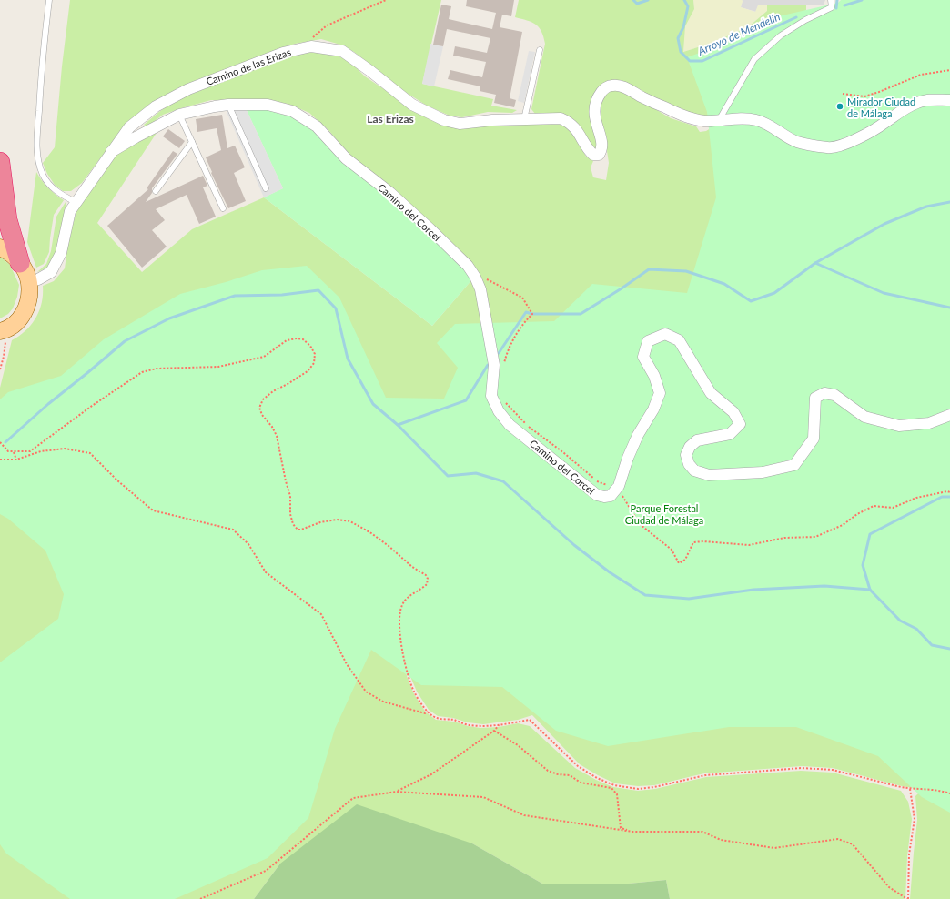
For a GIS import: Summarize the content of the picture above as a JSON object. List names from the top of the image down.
{
  "streets": {
    "street": ["Camino de las Erizas", "Camino del Corcel"]
  },
  "crossings": [
    ["Camino de las Erizas", "Camino del Corcel"]
  ],
  "districts": ["Las Erizas"],
  "water": ["Arroyo de Mendelín"],
  "parks": ["Parque Forestal Ciudad de Málaga"],
  "places": ["Mirador Ciudad de Málaga"]
}
